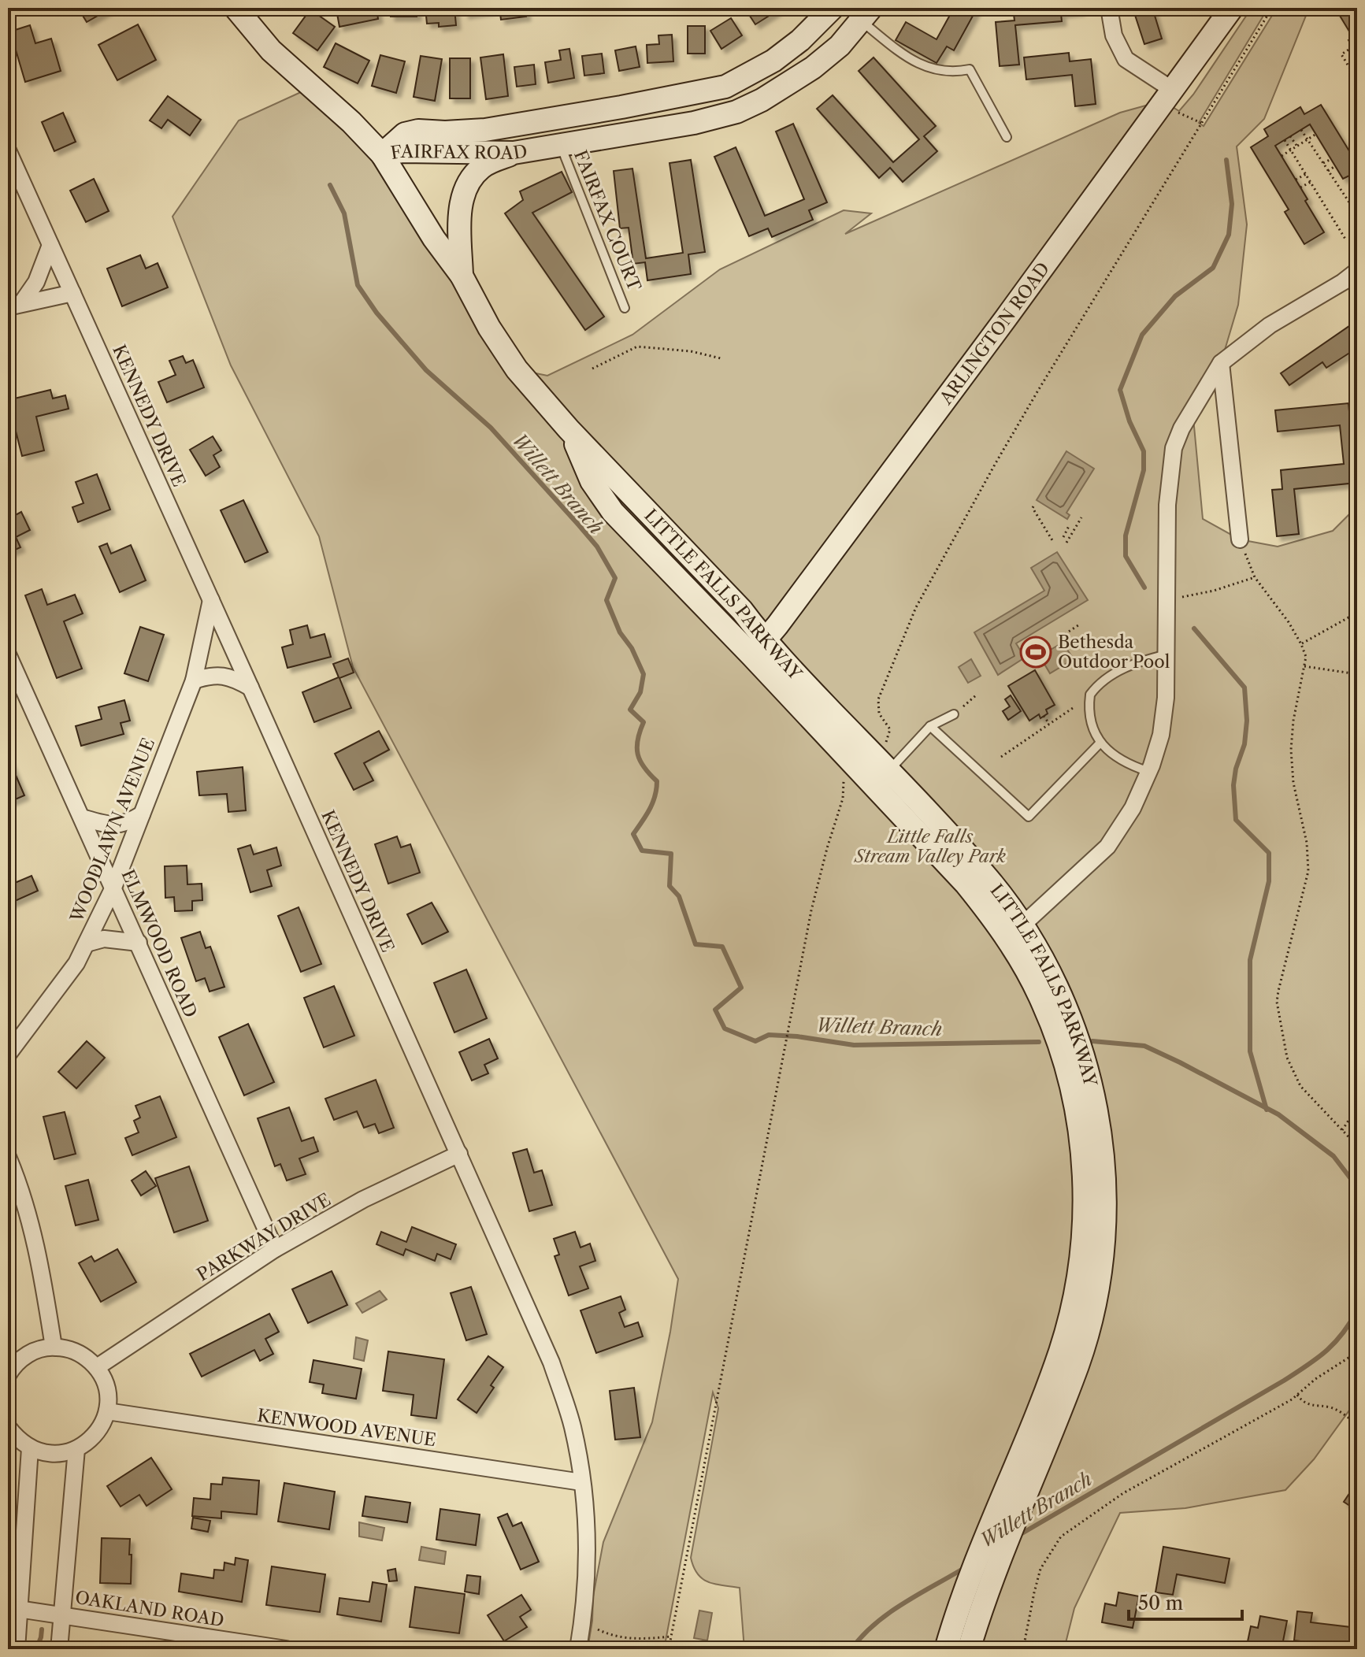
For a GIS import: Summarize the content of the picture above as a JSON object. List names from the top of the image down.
{
  "streets": {
    "main road": ["FAIRFAX ROAD", "ARLINGTON ROAD", "LITTLE FALLS PARKWAY"],
    "street": [
      "KENNEDY DRIVE",
      "WOODLAWN AVENUE",
      "ELMWOOD ROAD",
      "PARKWAY DRIVE",
      "KENWOOD AVENUE",
      "OAKLAND ROAD"
    ],
    "lane": ["FAIRFAX COURT"]
  },
  "crossings": [
    ["FAIRFAX ROAD", "FAIRFAX COURT"],
    ["FAIRFAX ROAD", "LITTLE FALLS PARKWAY"],
    ["ARLINGTON ROAD", "LITTLE FALLS PARKWAY"],
    ["KENNEDY DRIVE", "WOODLAWN AVENUE"],
    ["KENNEDY DRIVE", "PARKWAY DRIVE"],
    ["KENNEDY DRIVE", "KENWOOD AVENUE"],
    ["WOODLAWN AVENUE", "ELMWOOD ROAD"],
    ["ELMWOOD ROAD", "PARKWAY DRIVE"]
  ],
  "water": ["Willett Branch"],
  "parks": ["Little Falls Stream Valley Park"],
  "places": {
    "sports": ["Bethesda Outdoor Pool"]
  },
  "scale_bar": "50 m"
}
